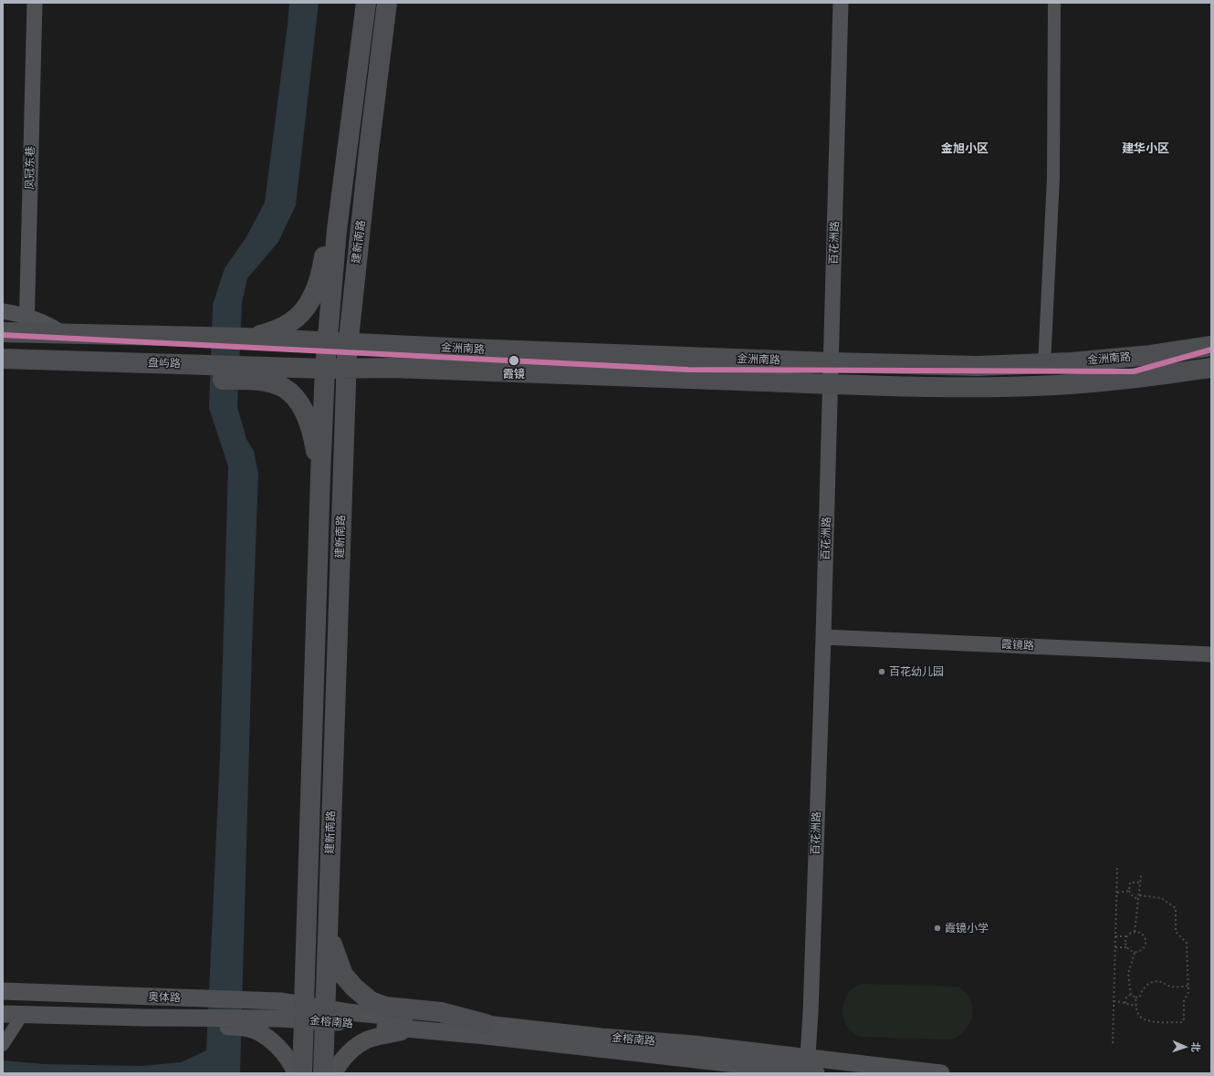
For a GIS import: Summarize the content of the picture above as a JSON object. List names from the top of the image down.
{
  "streets": {
    "main road": [
      "建新南路",
      "金洲南路",
      "盘屿路",
      "奥体路",
      "金榕南路"
    ],
    "street": ["凤冠东巷", "百花洲路", "霞镜路"]
  },
  "crossings": [
    ["建新南路", "金洲南路"],
    ["建新南路", "盘屿路"],
    ["建新南路", "奥体路"],
    ["建新南路", "金榕南路"],
    ["百花洲路", "金洲南路"],
    ["百花洲路", "霞镜路"],
    ["百花洲路", "金榕南路"],
    ["金洲南路", "盘屿路"],
    ["奥体路", "金榕南路"]
  ],
  "districts": ["金旭小区", "建华小区"],
  "places": ["霞镜", "百花幼儿园", "霞镜小学"],
  "north": "right"
}
